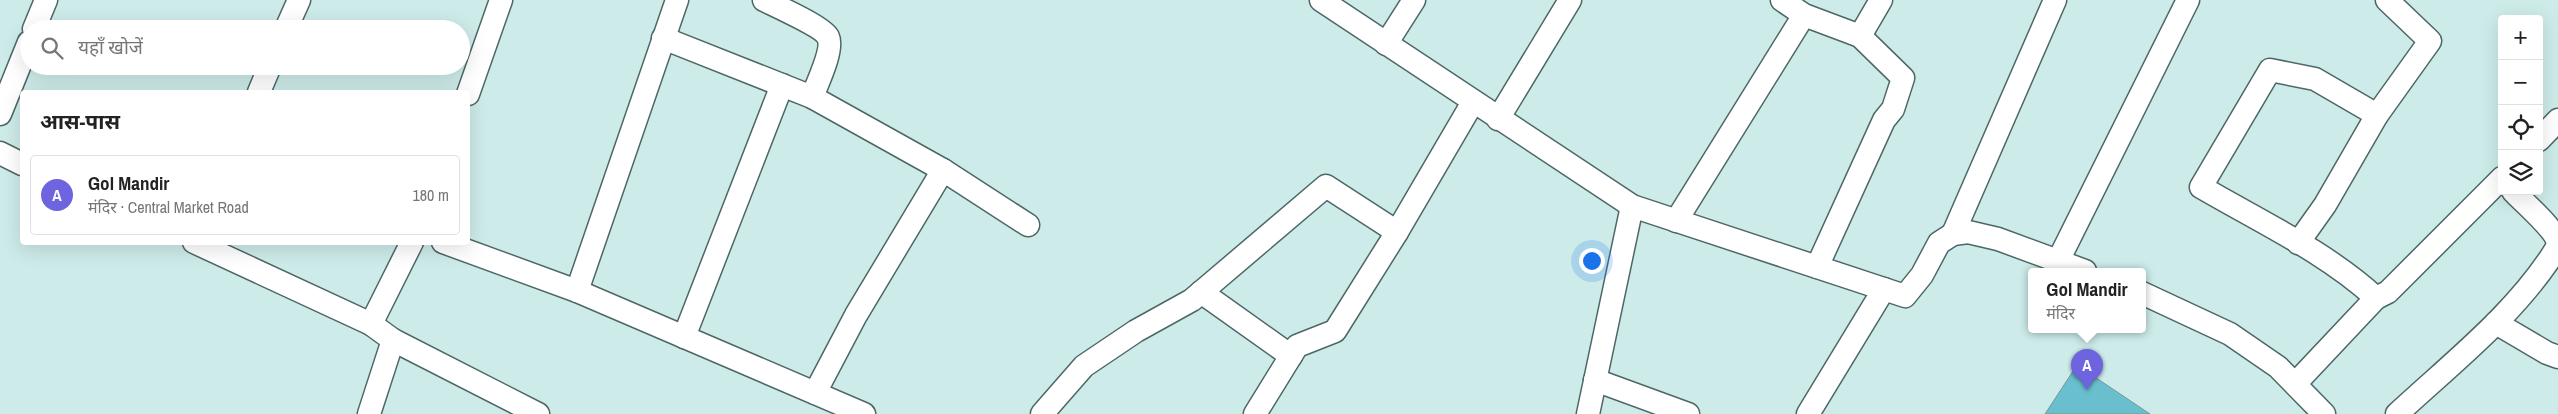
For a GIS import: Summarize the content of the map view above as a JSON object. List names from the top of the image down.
{
  "page": {
    "map_buttons": ["+", "−"],
    "search": "यहाँ खोजें",
    "heading": "आस-पास",
    "list": [
      {
        "mark": "A",
        "name": "Gol Mandir",
        "note": "मंदिर · Central Market Road",
        "value": "180 m"
      }
    ],
    "popup": ["Gol Mandir", "मंदिर"],
    "pins": "A"
  }
}
